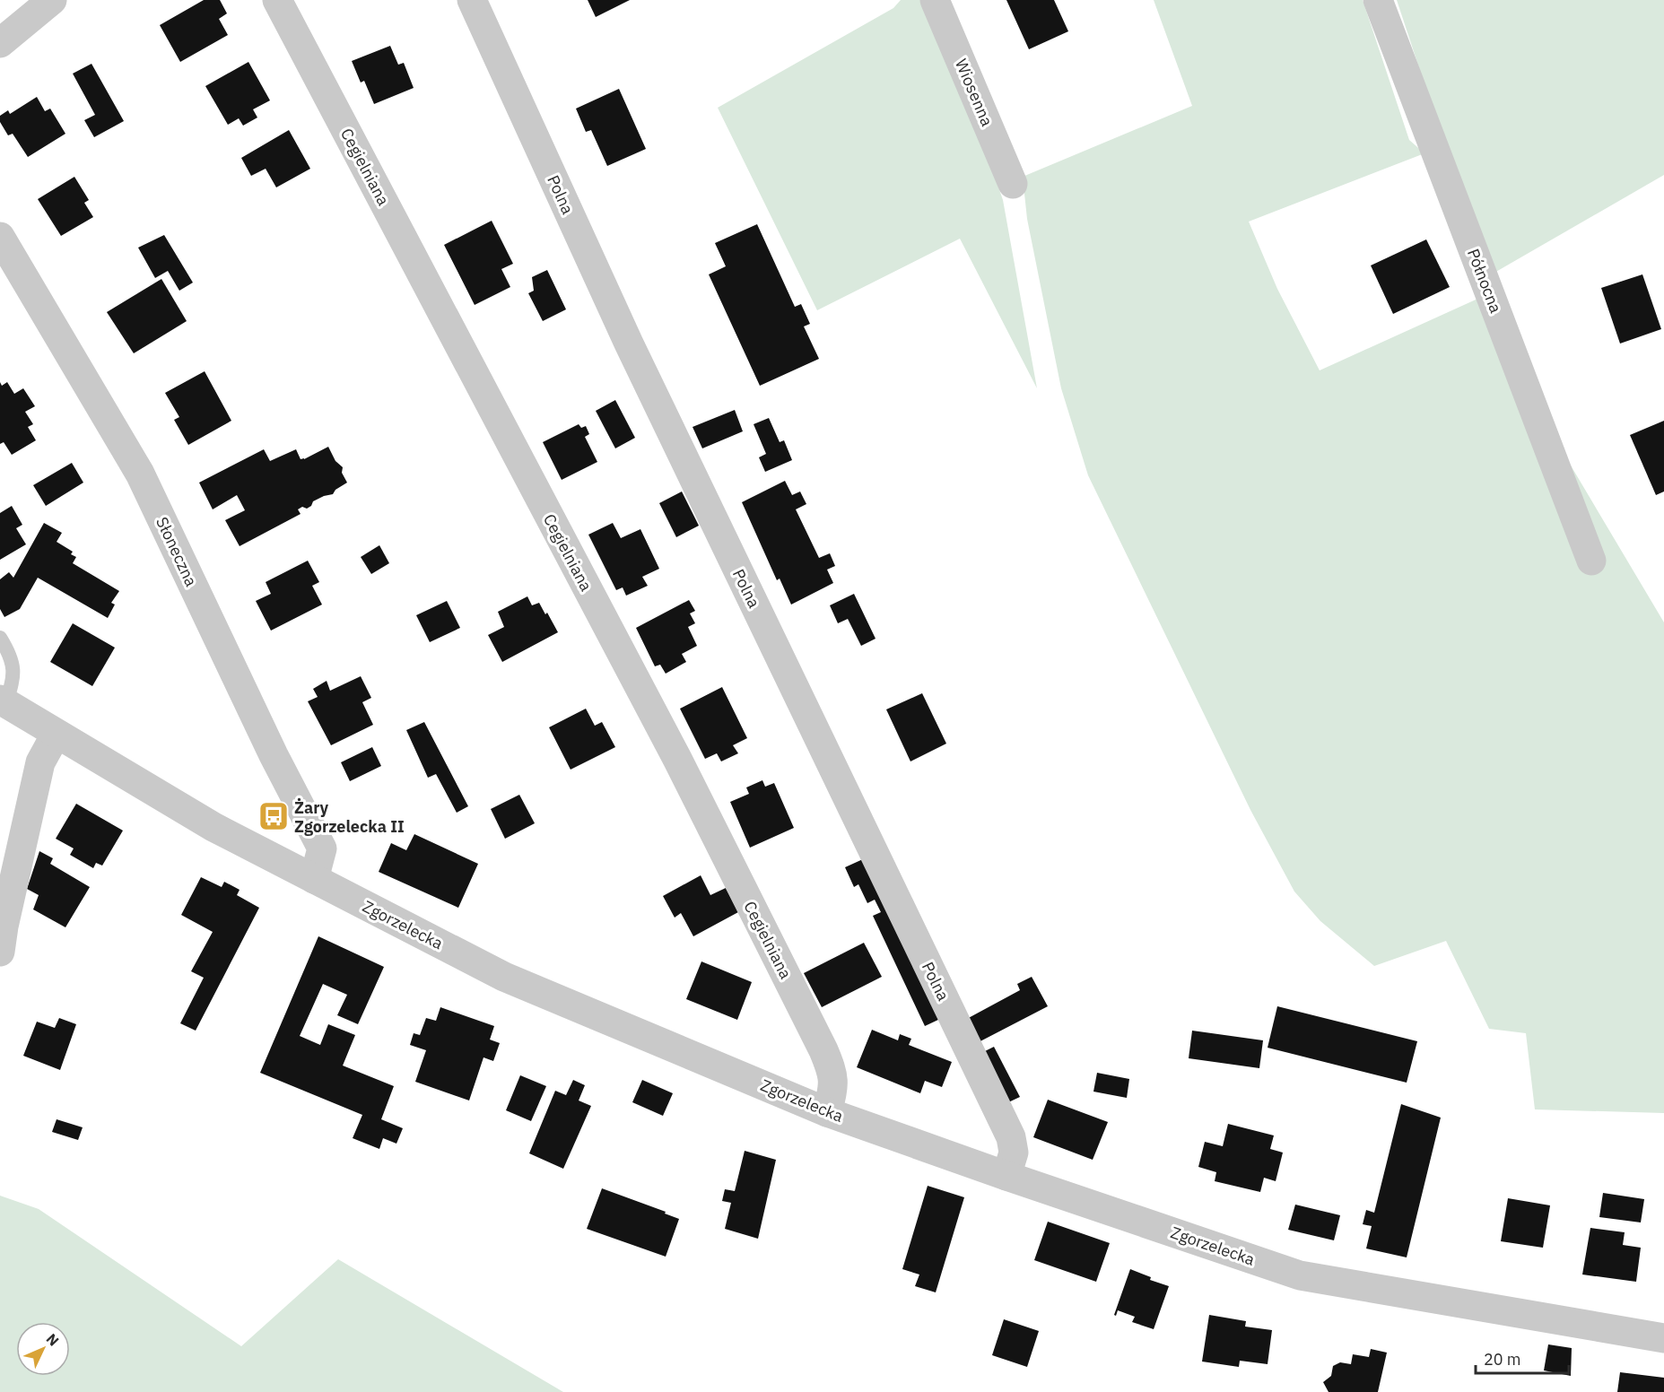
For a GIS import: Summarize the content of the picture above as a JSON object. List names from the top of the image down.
{
  "streets": {
    "street": [
      "Wiosenna",
      "Cegielniana",
      "Polna",
      "Północna",
      "Słoneczna",
      "Zgorzelecka"
    ]
  },
  "crossings": [
    ["Cegielniana", "Zgorzelecka"],
    ["Polna", "Zgorzelecka"],
    ["Słoneczna", "Zgorzelecka"]
  ],
  "places": {
    "bus stop": ["Żary Zgorzelecka II"]
  },
  "scale_bar": "20 m",
  "north": "top right"
}
